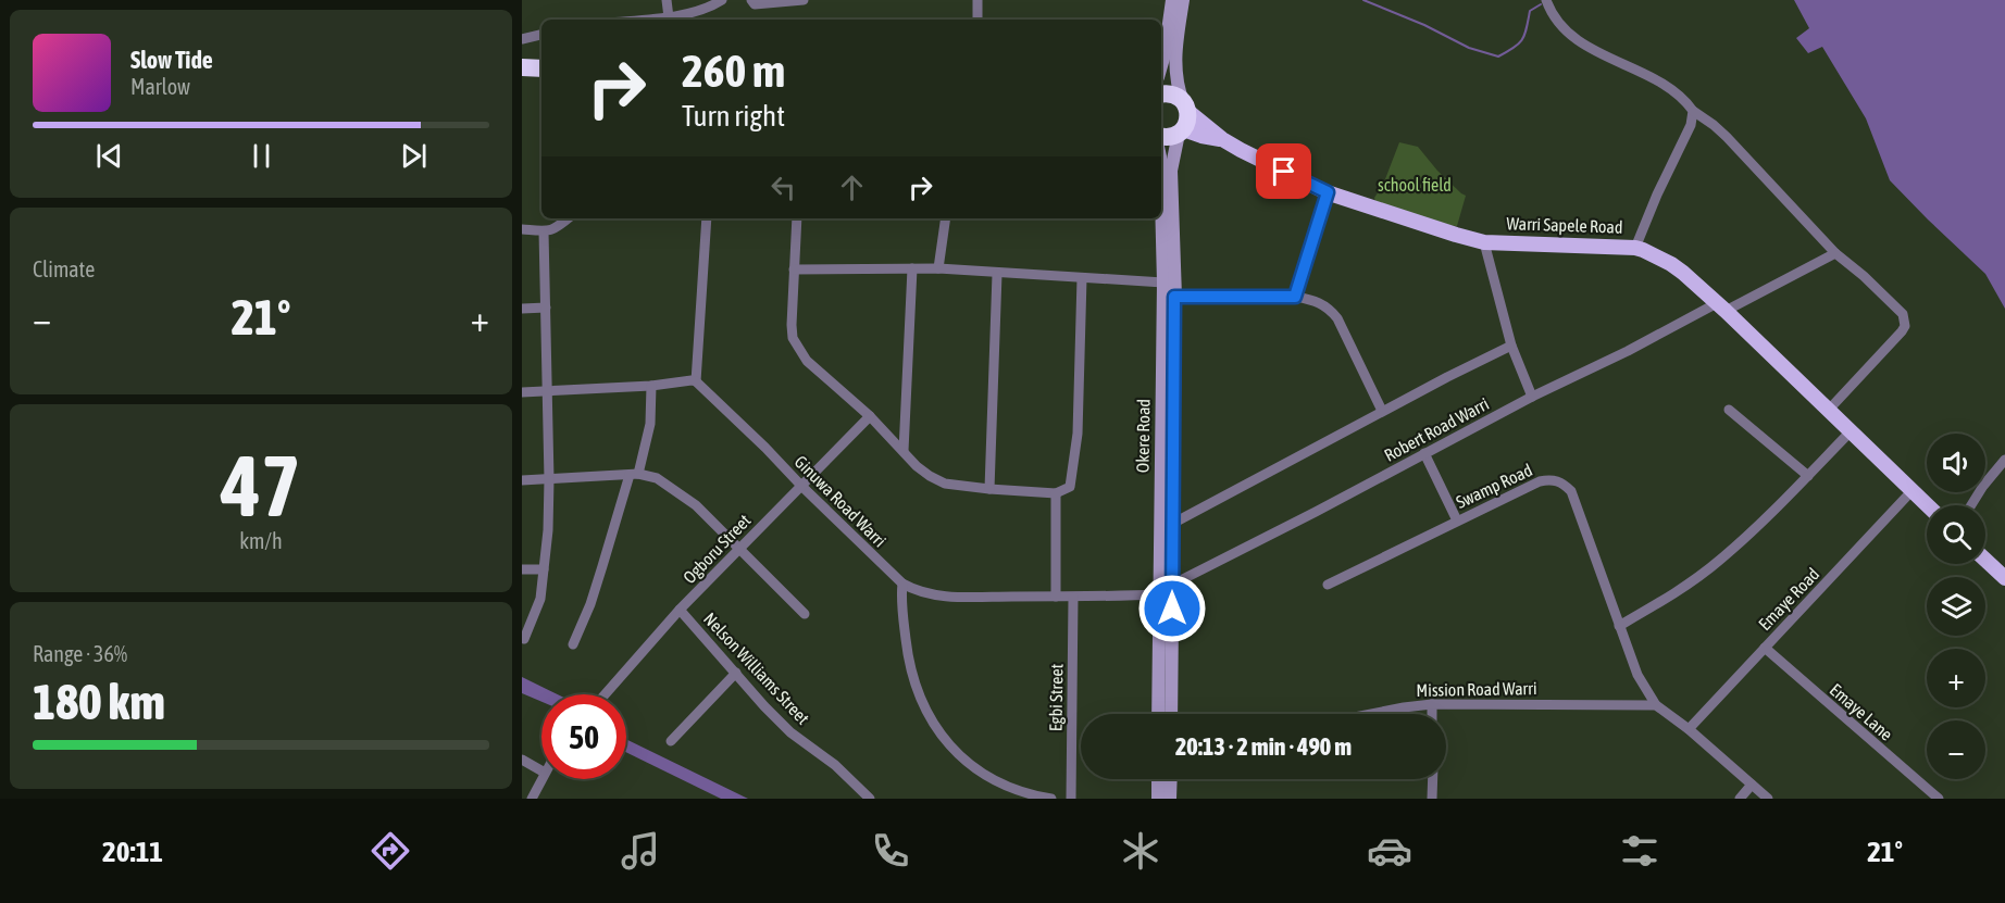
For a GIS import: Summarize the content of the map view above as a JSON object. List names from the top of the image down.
{
  "streets": {
    "main road": ["Warri Sapele Road", "Okere Road"],
    "street": [
      "Robert Road Warri",
      "Swamp Road",
      "Ginuwa Road Warri",
      "Ogboru Street",
      "Emaye Road",
      "Nelson Williams Street",
      "Mission Road Warri",
      "Egbi Street",
      "Emaye Lane"
    ]
  },
  "crossings": [
    ["Warri Sapele Road", "Robert Road Warri"],
    ["Warri Sapele Road", "Emaye Road"],
    ["Robert Road Warri", "Okere Road"],
    ["Okere Road", "Ginuwa Road Warri"],
    ["Swamp Road", "Emaye Road"],
    ["Swamp Road", "Mission Road Warri"],
    ["Ginuwa Road Warri", "Ogboru Street"],
    ["Ginuwa Road Warri", "Egbi Street"],
    ["Ogboru Street", "Nelson Williams Street"],
    ["Emaye Road", "Emaye Lane"]
  ],
  "parks": ["school field"],
  "page": {
    "turn": ["260 m", "Turn right"],
    "song": ["Slow Tide", "Marlow"],
    "tile": [
      "Climate",
      ["47", "km/h"],
      ["Range · 36%", "180 km"]
    ],
    "heat": ["−", "21°", "+"],
    "map_buttons": ["+", "−"],
    "limit": "50",
    "trip": "20:13 · 2 min · 490 m",
    "tabs": ["20:11", "21°"]
  }
}
